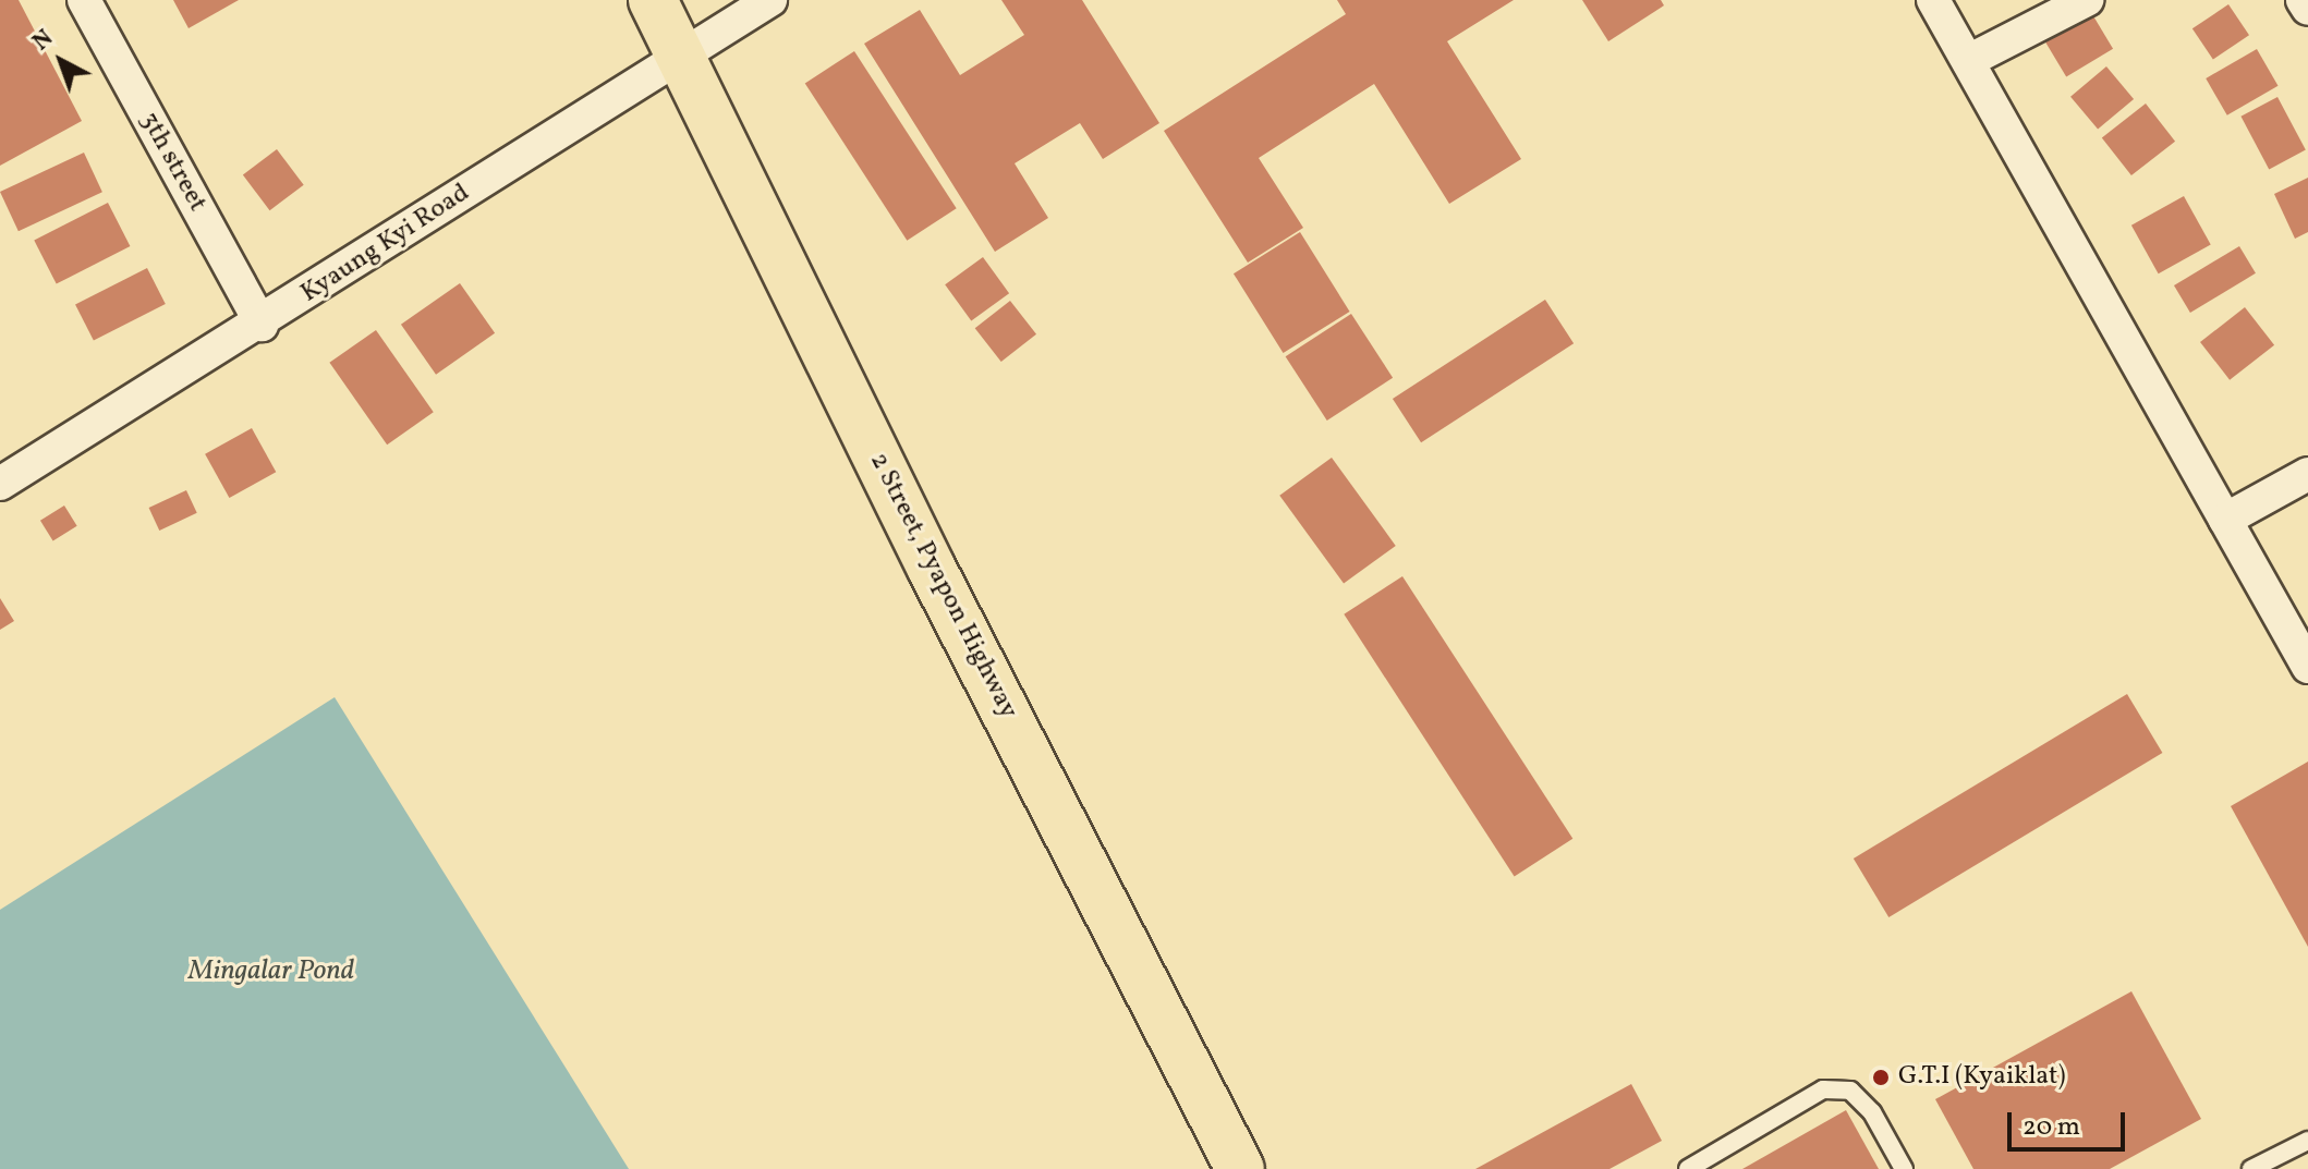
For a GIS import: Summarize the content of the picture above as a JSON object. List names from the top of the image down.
{
  "streets": {
    "main road": ["2 Street, Pyapon Highway"],
    "street": ["3th street", "Kyaung Kyi Road"]
  },
  "crossings": [
    ["3th street", "Kyaung Kyi Road"],
    ["Kyaung Kyi Road", "2 Street, Pyapon Highway"]
  ],
  "water": ["Mingalar Pond"],
  "places": ["G.T.I (Kyaiklat)"],
  "scale_bar": "20 m",
  "north": "top left"
}
